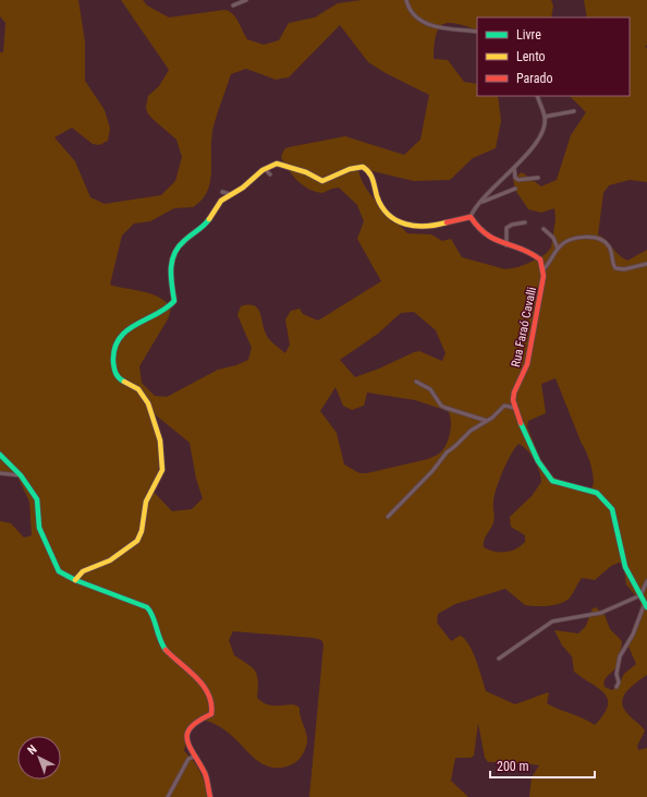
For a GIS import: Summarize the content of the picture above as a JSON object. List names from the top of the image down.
{
  "streets": {
    "street": ["Rua Faraó Cavalli"]
  },
  "legend": ["Livre", "Lento", "Parado"],
  "scale_bar": "200 m",
  "north": "top left"
}
